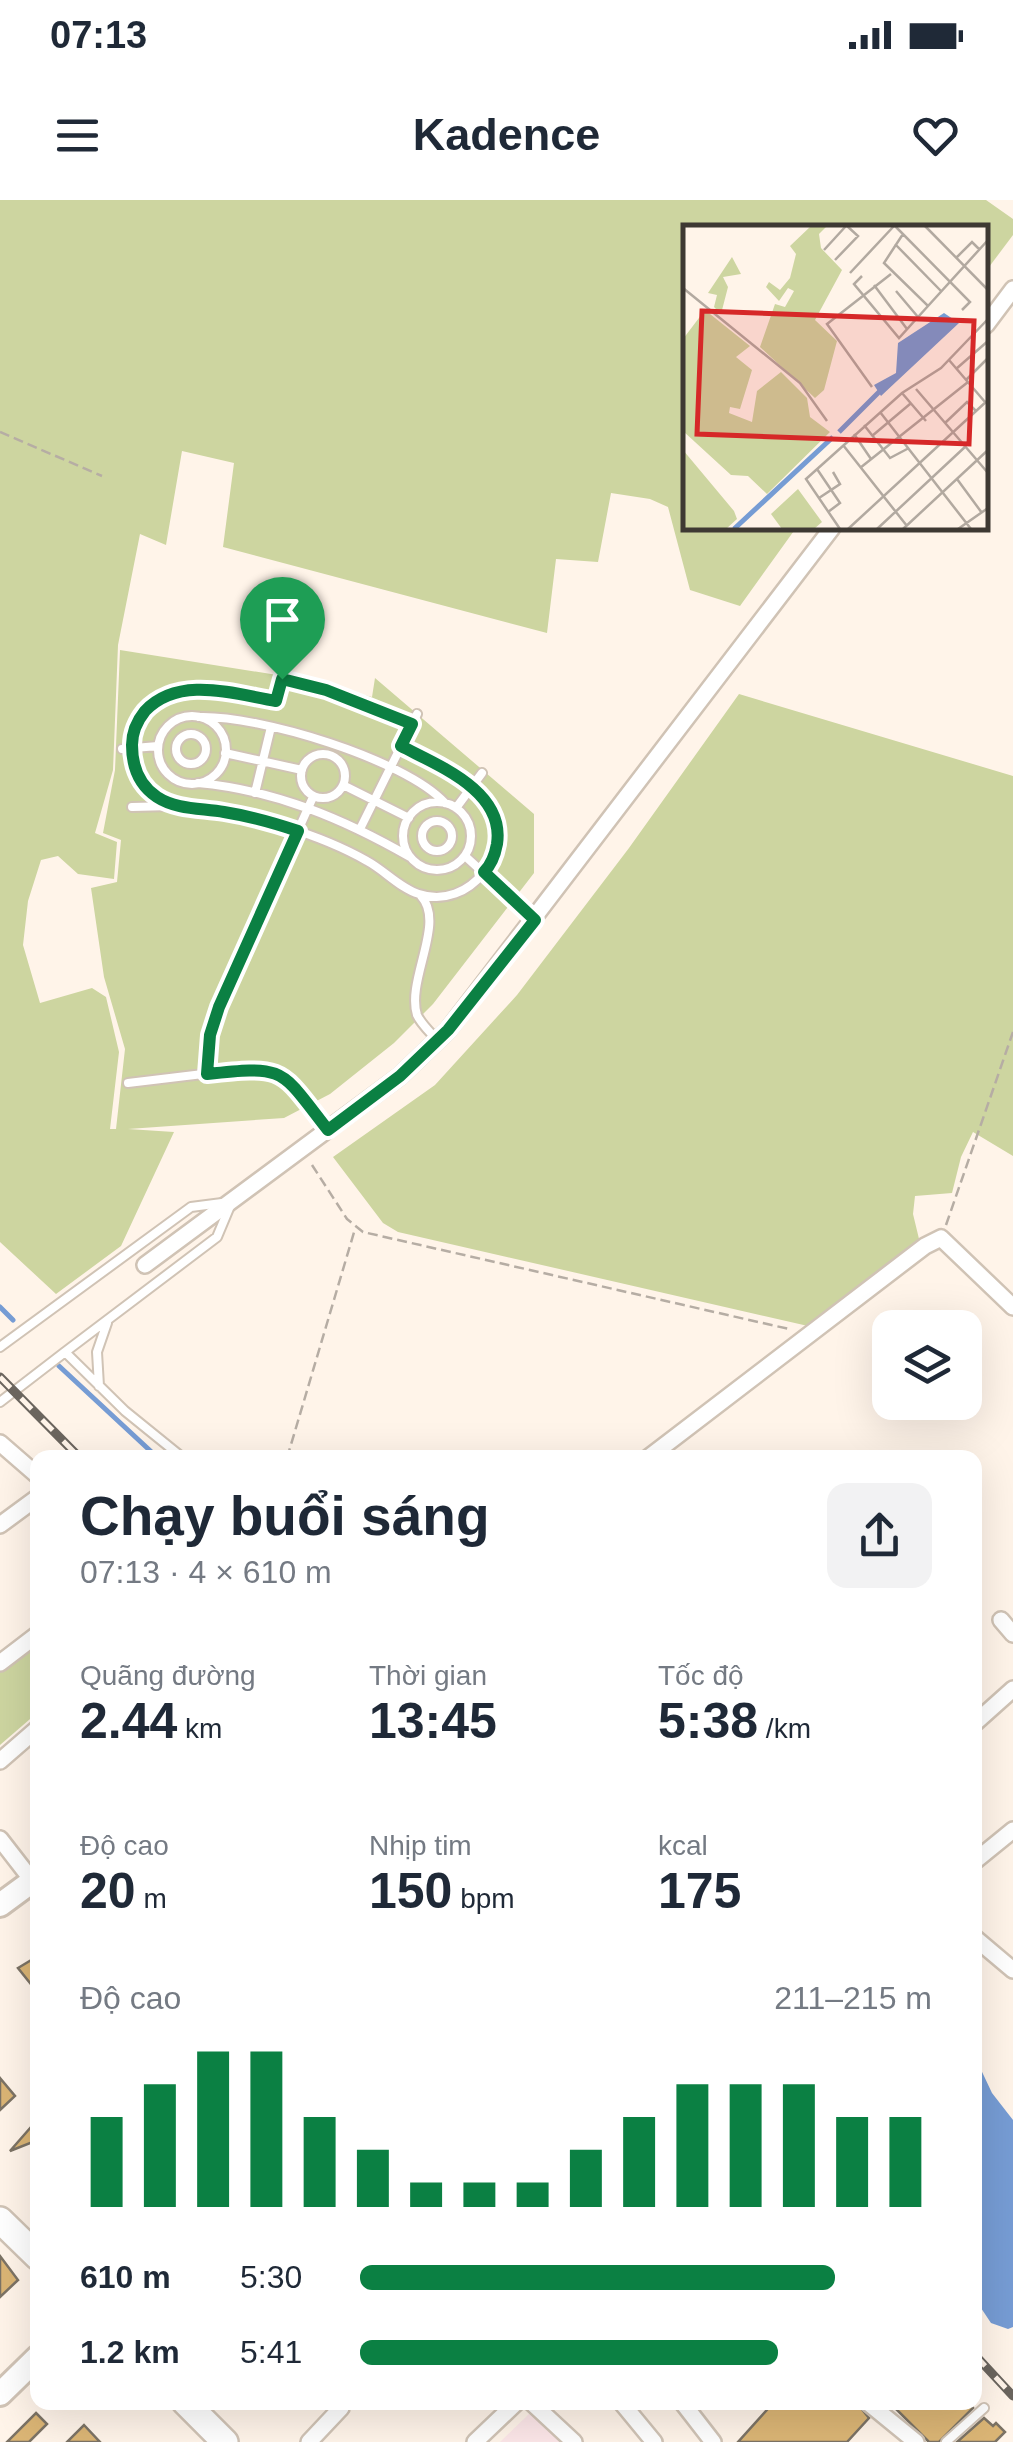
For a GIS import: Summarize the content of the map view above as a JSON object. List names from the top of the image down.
{
  "page": {
    "status": "07:13",
    "header": "Kadence",
    "heading": ["Chạy buổi sáng", "07:13 · 4 × 610 m"],
    "stats": [
      ["Quãng đường", "2.44 km"],
      ["Thời gian", "13:45"],
      ["Tốc độ", "5:38 /km"],
      ["Độ cao", "20 m"],
      ["Nhịp tim", "150 bpm"],
      ["kcal", "175"]
    ],
    "chart": ["Độ cao", "211–215 m"],
    "list": [
      {
        "name": "610 m",
        "note": "5:30"
      },
      {
        "name": "1.2 km",
        "note": "5:41"
      }
    ]
  }
}
